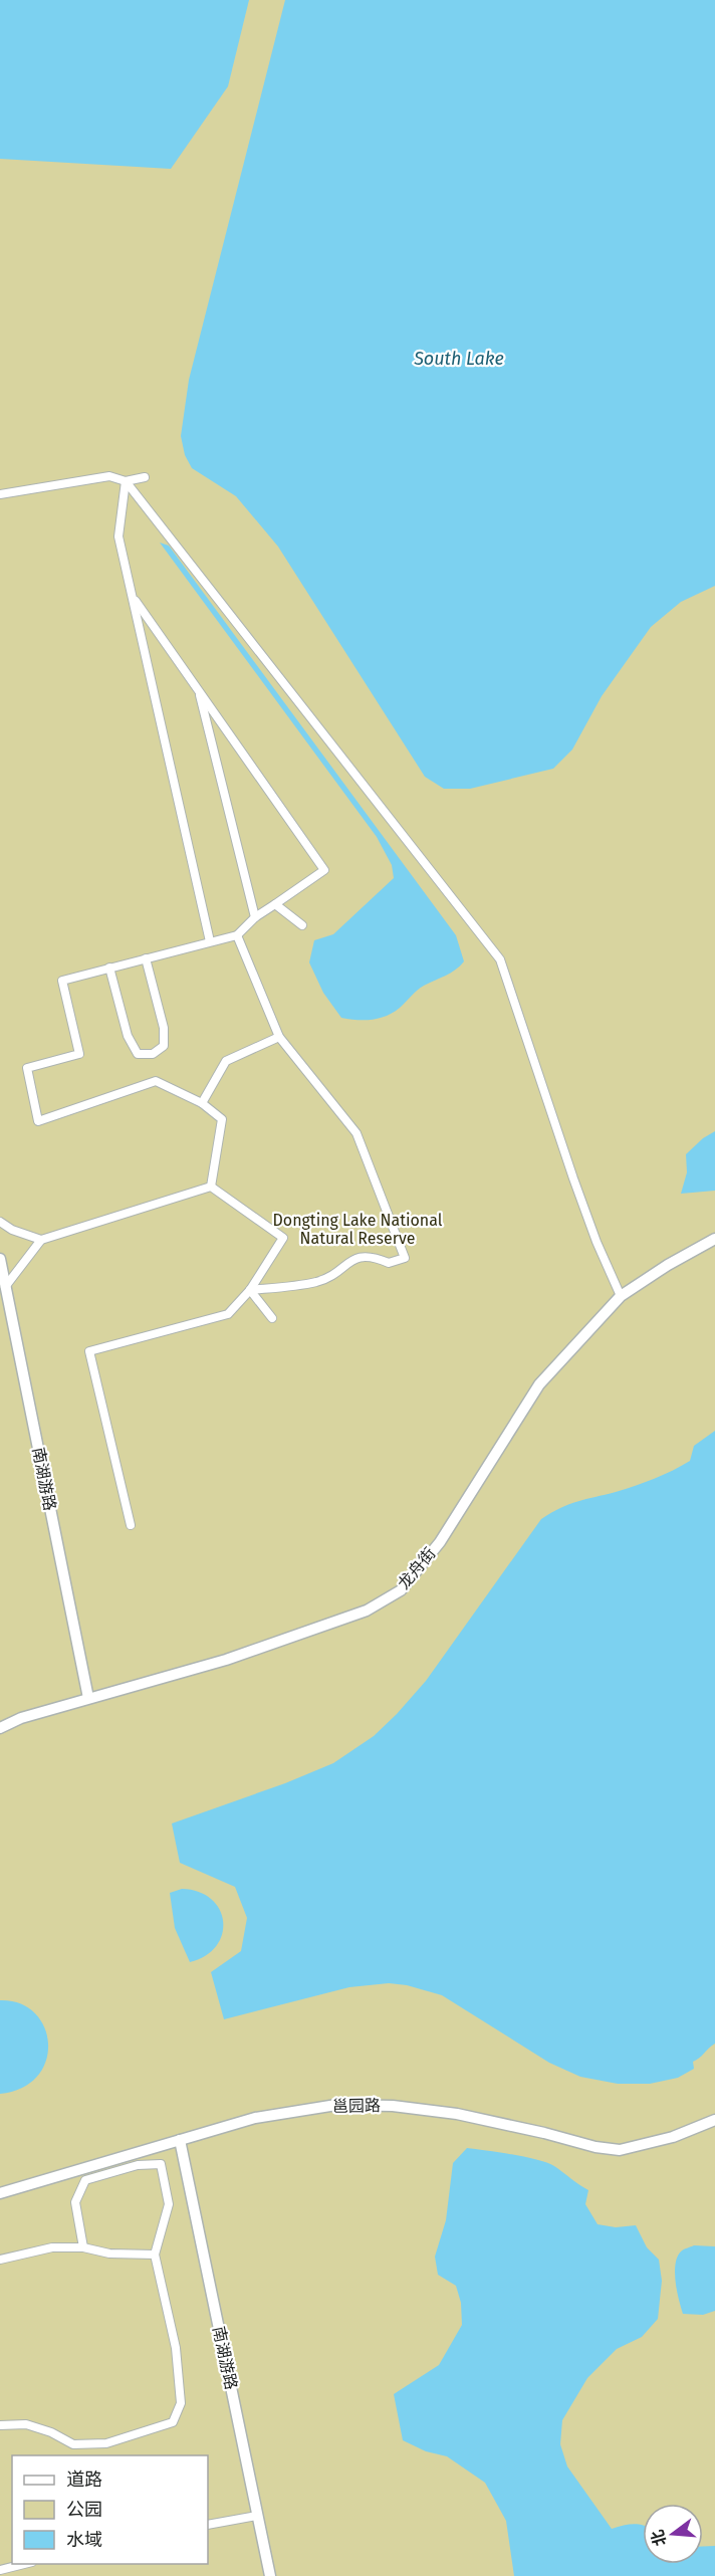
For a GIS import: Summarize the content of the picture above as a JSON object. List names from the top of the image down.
{
  "streets": {
    "street": ["南湖游路", "龙舟街", "邕园路"]
  },
  "crossings": [
    ["南湖游路", "龙舟街"],
    ["南湖游路", "邕园路"]
  ],
  "water": ["South Lake"],
  "parks": ["Dongting Lake National Natural Reserve"],
  "legend": ["道路", "公园", "水域"],
  "north": "left"
}
